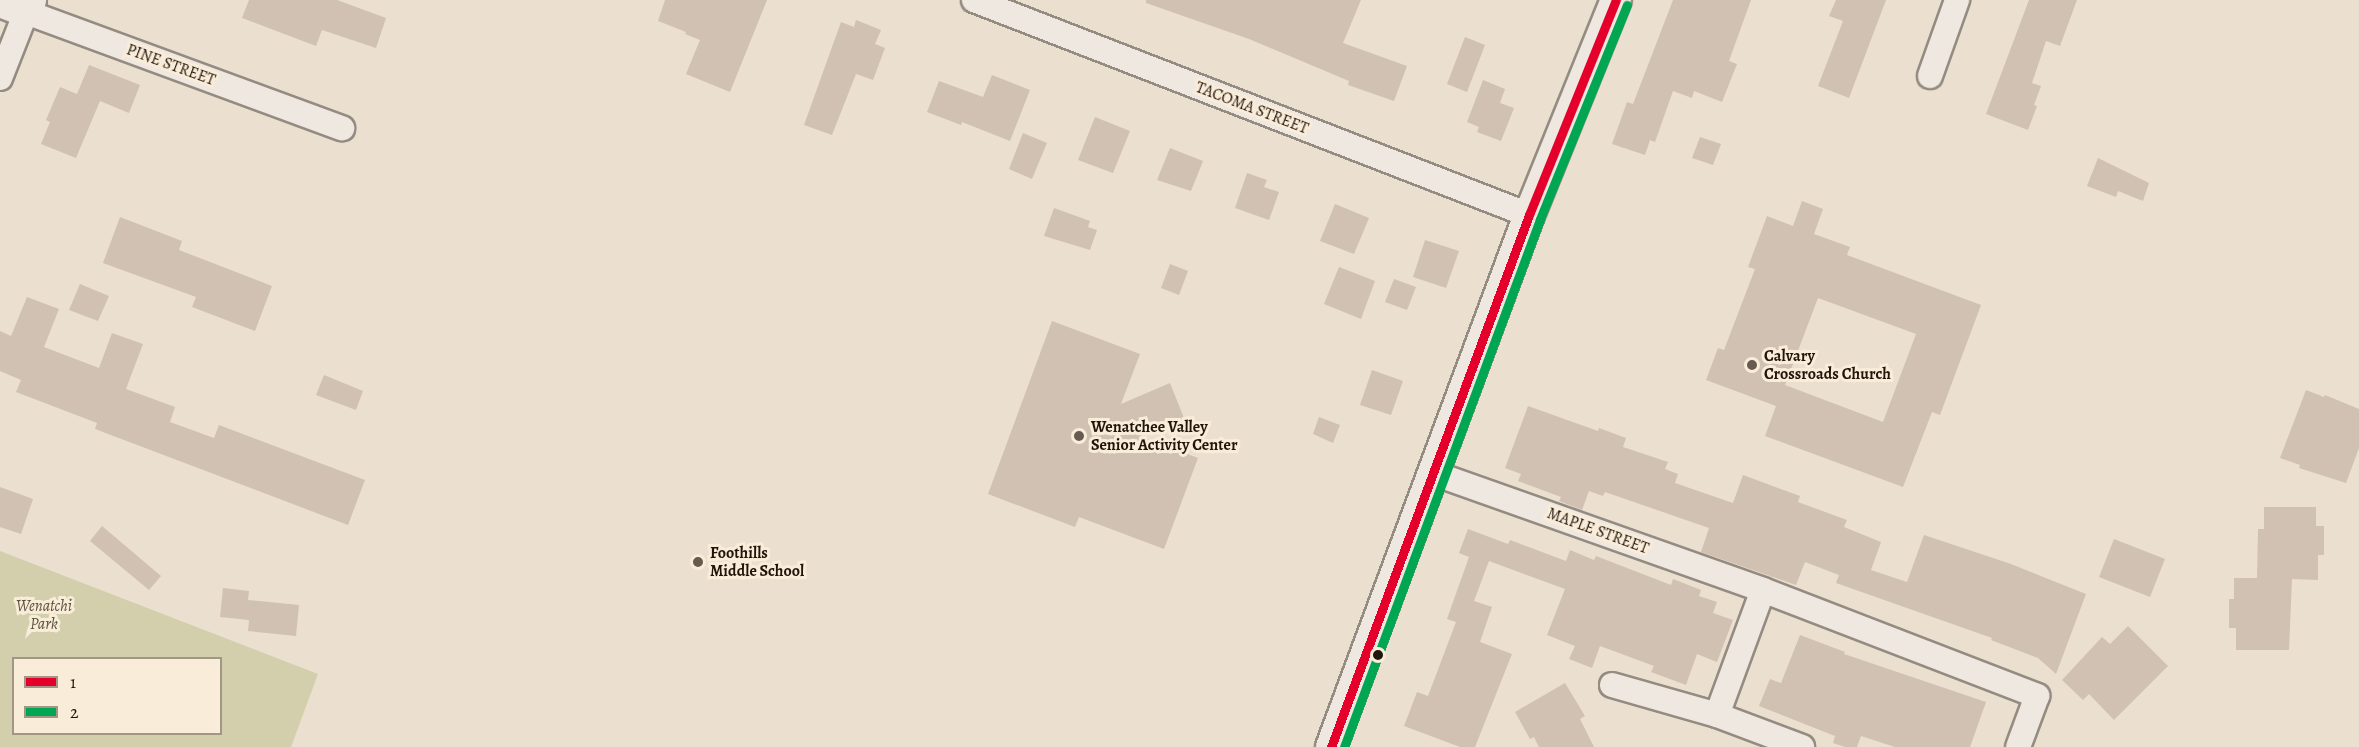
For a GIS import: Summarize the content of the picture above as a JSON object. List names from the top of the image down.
{
  "streets": {
    "street": ["PINE STREET", "TACOMA STREET", "MAPLE STREET"]
  },
  "parks": ["Wenatchi Park"],
  "places": ["Calvary Crossroads Church", "Wenatchee Valley Senior Activity Center", "Foothills Middle School"],
  "lines": ["transit line 1", "transit line 2"],
  "legend": ["1", "2"]
}
